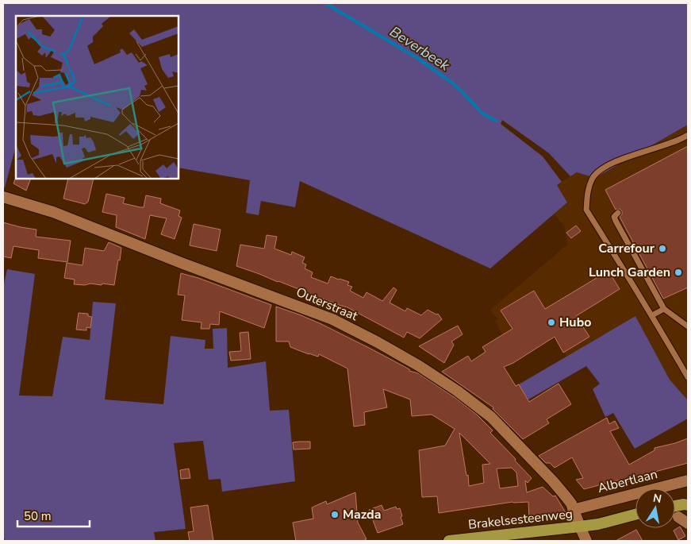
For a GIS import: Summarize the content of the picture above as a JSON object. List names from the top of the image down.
{
  "streets": {
    "main road": ["Brakelsesteenweg"],
    "street": ["Outerstraat", "Albertlaan"]
  },
  "crossings": [
    ["Outerstraat", "Albertlaan"],
    ["Outerstraat", "Brakelsesteenweg"]
  ],
  "water": ["Beverbeek"],
  "places": [
    "Carrefour",
    "Lunch Garden",
    "Hubo",
    "Mazda"
  ],
  "scale_bar": "50 m",
  "north": "top"
}
